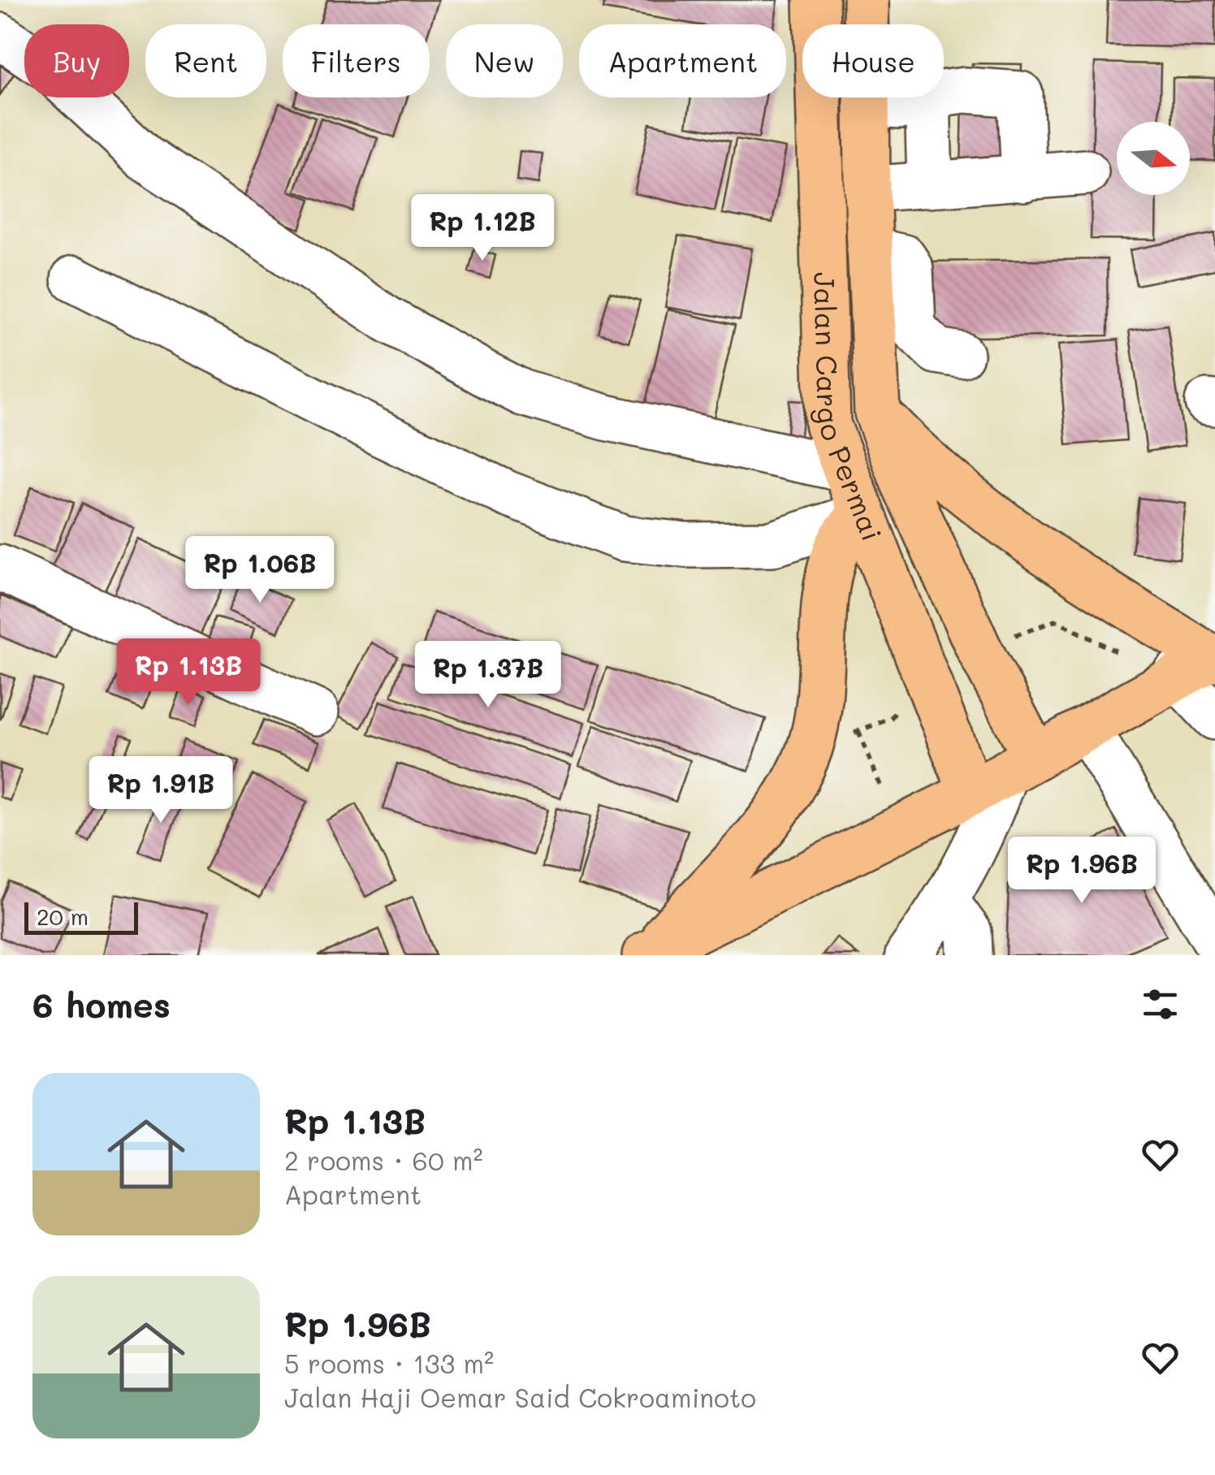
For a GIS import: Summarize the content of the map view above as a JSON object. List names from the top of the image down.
{
  "streets": {
    "highway": ["Jalan Cargo Permai"]
  },
  "scale_bar": "20 m",
  "north": "right",
  "page": {
    "chip": [
      "Buy",
      "Rent",
      "Filters",
      "New",
      "Apartment",
      "House"
    ],
    "price": [
      "Rp 1.12B",
      "Rp 1.06B",
      "Rp 1.13B",
      "Rp 1.37B",
      "Rp 1.91B",
      "Rp 1.96B"
    ],
    "scale": "20 m",
    "heading": "6 homes",
    "list": [
      {
        "name": "Rp 1.13B",
        "note": "2 rooms · 60 m² · Apartment"
      },
      {
        "name": "Rp 1.96B",
        "note": "5 rooms · 133 m² · Jalan Haji Oemar Said Cokroaminoto"
      }
    ]
  }
}
